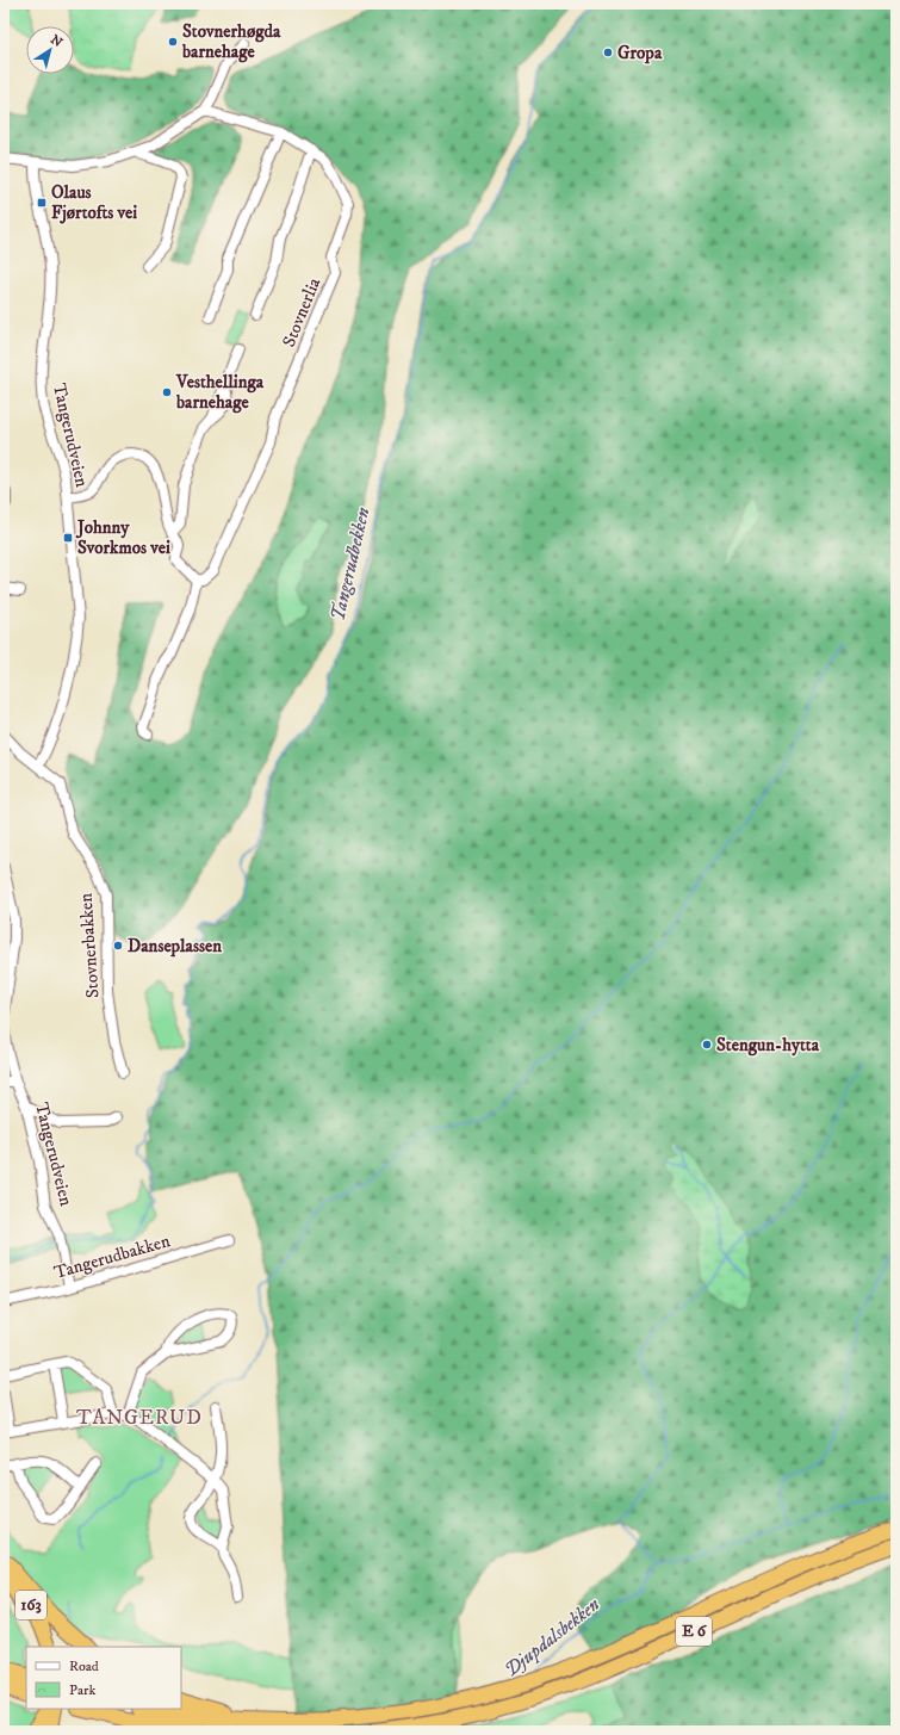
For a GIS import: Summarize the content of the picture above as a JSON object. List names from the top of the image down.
{
  "streets": {
    "highway": ["163", "E 6"],
    "street": [
      "Stovnerlia",
      "Tangerudveien",
      "Stovnerbakken",
      "Tangerudbakken"
    ]
  },
  "crossings": [
    ["Tangerudveien", "Stovnerbakken"],
    ["Tangerudveien", "Tangerudbakken"]
  ],
  "districts": ["TANGERUD"],
  "water": ["Tangerudbekken", "Djupdalsbekken"],
  "places": {
    "other": [
      "Stovnerhøgda barnehage",
      "Gropa",
      "Vesthellinga barnehage",
      "Danseplassen",
      "Stengun-hytta"
    ],
    "transit": ["Olaus Fjørtofts vei", "Johnny Svorkmos vei"]
  },
  "legend": ["Road", "Park"],
  "north": "top right"
}
